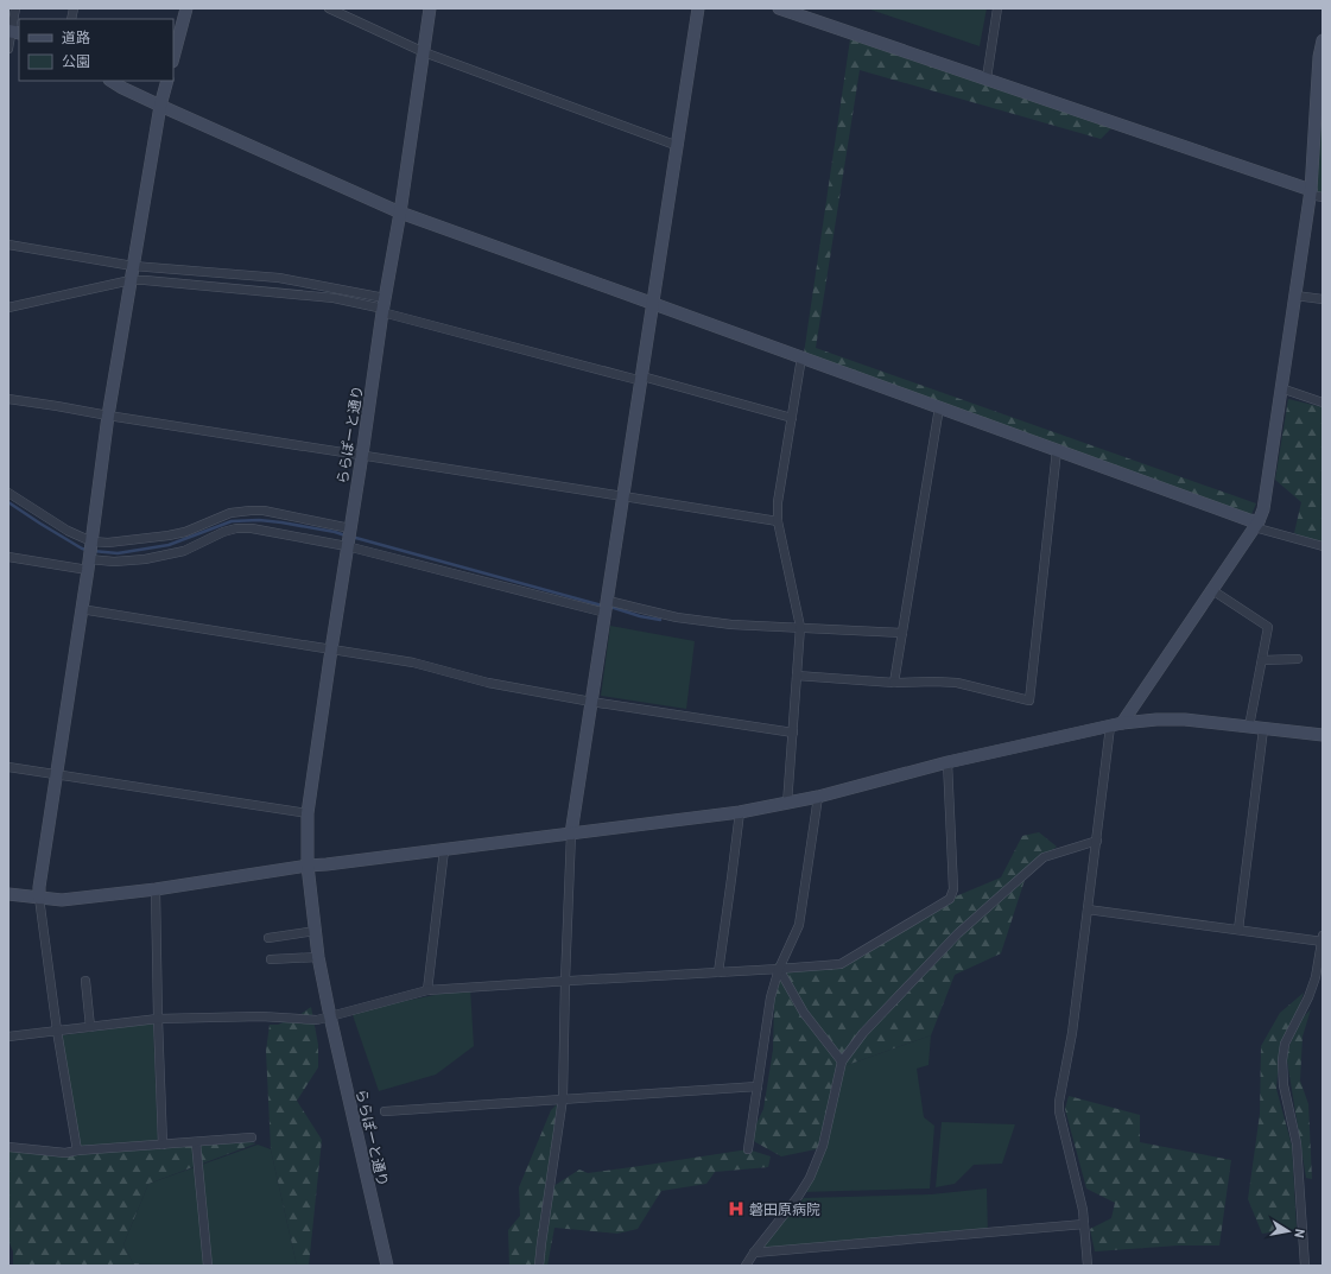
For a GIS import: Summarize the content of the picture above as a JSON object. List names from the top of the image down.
{
  "streets": {
    "street": ["ららぽーと通り"]
  },
  "places": {
    "hospital": ["磐田原病院"]
  },
  "legend": ["道路", "公園"],
  "north": "right"
}
